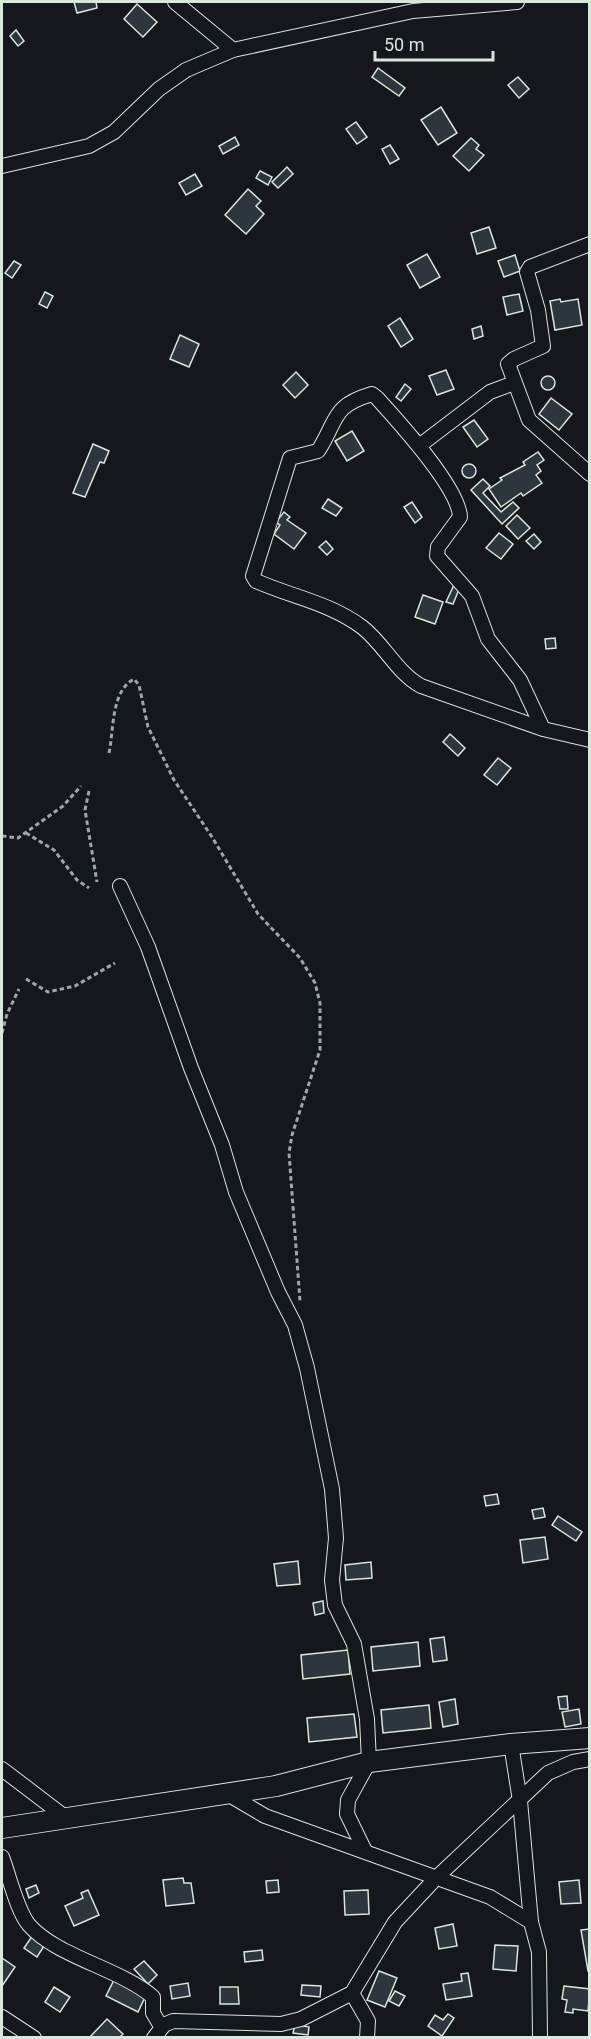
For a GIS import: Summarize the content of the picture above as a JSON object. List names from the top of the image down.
{
  "scale_bar": "50 m"
}
